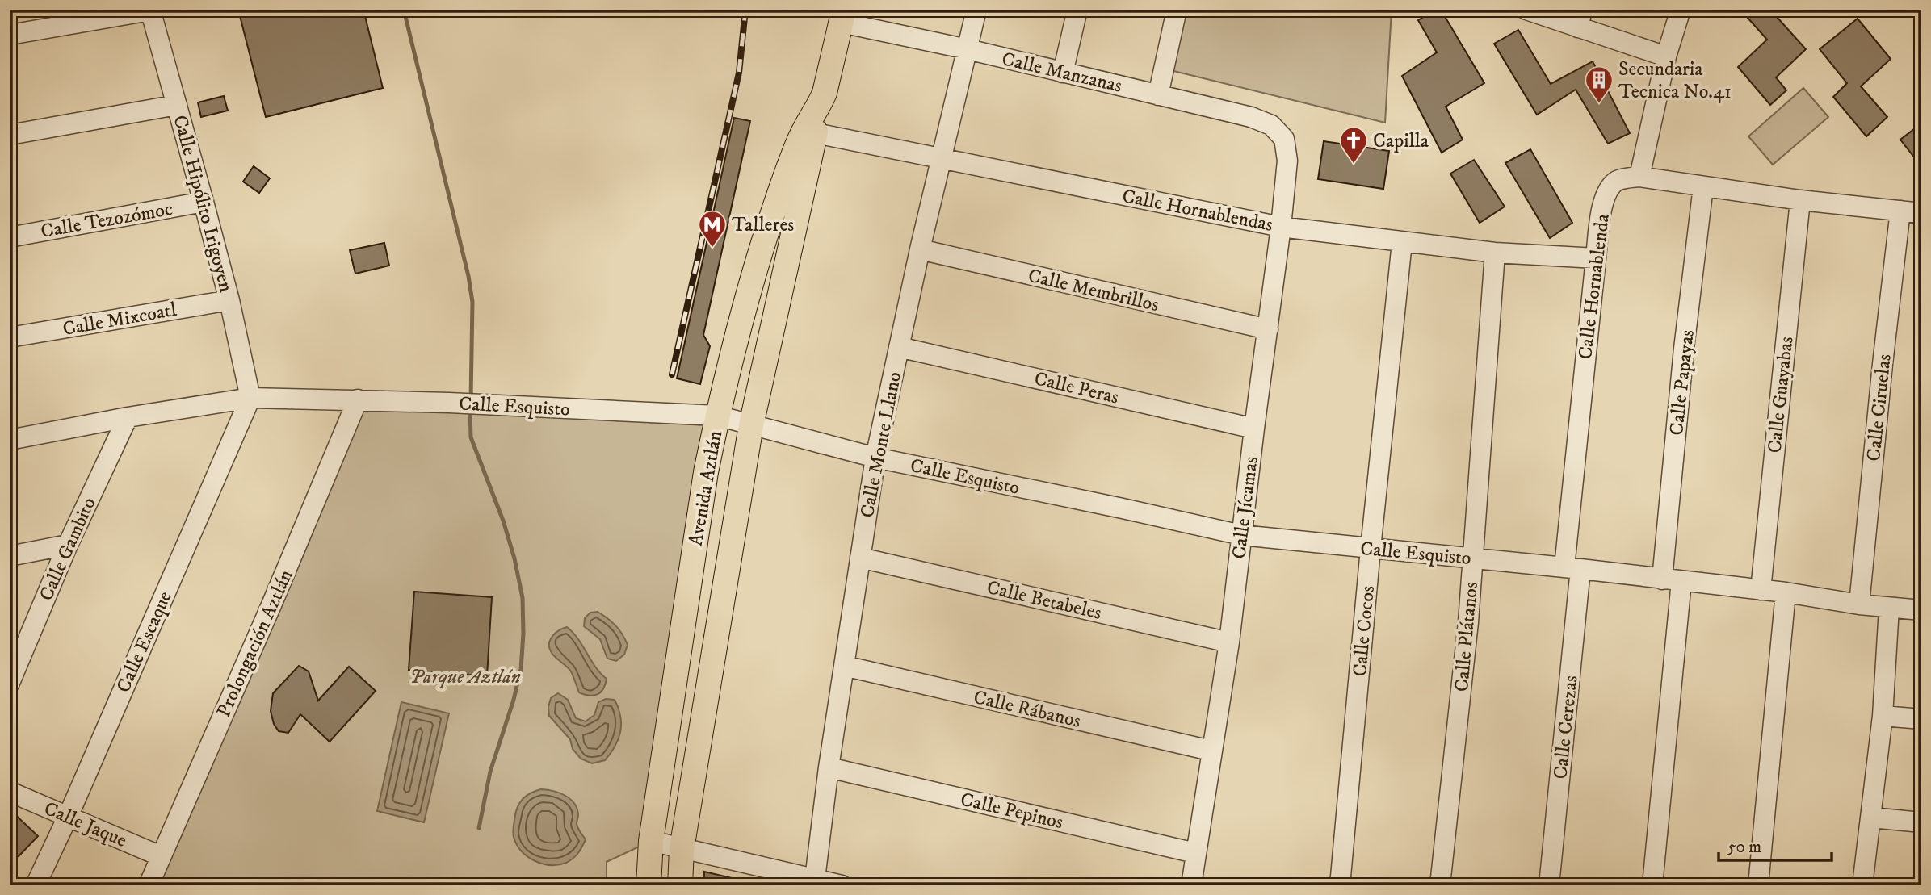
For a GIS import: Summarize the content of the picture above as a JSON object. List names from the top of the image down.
{
  "streets": {
    "main road": ["Avenida Aztlán"],
    "street": [
      "Calle Manzanas",
      "Calle Hipólito Irigoyen",
      "Calle Hornablendas",
      "Calle Tezozómoc",
      "Calle Hornablenda",
      "Calle Membrillos",
      "Calle Mixcoatl",
      "Calle Papayas",
      "Calle Peras",
      "Calle Guayabas",
      "Calle Esquisto",
      "Calle Ciruelas",
      "Calle Monte Llano",
      "Calle Jícamas",
      "Calle Gambito",
      "Calle Betabeles",
      "Calle Cocos",
      "Calle Plátanos",
      "Calle Escaque",
      "Prolongación Aztlán",
      "Calle Rábanos",
      "Calle Cerezas",
      "Calle Pepinos",
      "Calle Jaque"
    ]
  },
  "crossings": [
    ["Calle Manzanas", "Calle Monte Llano"],
    ["Calle Manzanas", "Avenida Aztlán"],
    ["Calle Manzanas", "Calle Jícamas"],
    ["Calle Hipólito Irigoyen", "Calle Tezozómoc"],
    ["Calle Hipólito Irigoyen", "Calle Mixcoatl"],
    ["Calle Hipólito Irigoyen", "Calle Esquisto"],
    ["Calle Hipólito Irigoyen", "Calle Escaque"],
    ["Calle Hornablendas", "Calle Hornablenda"],
    ["Calle Hornablendas", "Calle Monte Llano"],
    ["Calle Hornablendas", "Avenida Aztlán"],
    ["Calle Hornablendas", "Calle Jícamas"],
    ["Calle Hornablendas", "Calle Cocos"],
    ["Calle Hornablendas", "Calle Plátanos"],
    ["Calle Hornablenda", "Calle Papayas"],
    ["Calle Hornablenda", "Calle Guayabas"],
    ["Calle Hornablenda", "Calle Esquisto"],
    ["Calle Hornablenda", "Calle Ciruelas"],
    ["Calle Hornablenda", "Calle Cerezas"],
    ["Calle Membrillos", "Calle Monte Llano"],
    ["Calle Membrillos", "Calle Jícamas"],
    ["Calle Papayas", "Calle Esquisto"],
    ["Calle Peras", "Calle Monte Llano"],
    ["Calle Peras", "Calle Jícamas"],
    ["Calle Guayabas", "Calle Esquisto"],
    ["Calle Esquisto", "Calle Ciruelas"],
    ["Calle Esquisto", "Calle Monte Llano"],
    ["Calle Esquisto", "Avenida Aztlán"],
    ["Calle Esquisto", "Calle Jícamas"],
    ["Calle Esquisto", "Calle Gambito"],
    ["Calle Esquisto", "Calle Cocos"],
    ["Calle Esquisto", "Calle Plátanos"],
    ["Calle Esquisto", "Calle Escaque"],
    ["Calle Esquisto", "Prolongación Aztlán"],
    ["Calle Esquisto", "Calle Cerezas"],
    ["Calle Monte Llano", "Calle Betabeles"],
    ["Calle Monte Llano", "Calle Rábanos"],
    ["Calle Monte Llano", "Calle Pepinos"],
    ["Calle Jícamas", "Calle Betabeles"],
    ["Calle Jícamas", "Calle Rábanos"],
    ["Calle Jícamas", "Calle Pepinos"],
    ["Calle Escaque", "Calle Jaque"],
    ["Prolongación Aztlán", "Calle Jaque"]
  ],
  "parks": ["Parque Aztlán"],
  "places": {
    "building": ["Secundaria Tecnica No.41"],
    "church": ["Capilla"],
    "metro station": ["Talleres"]
  },
  "scale_bar": "50 m"
}
